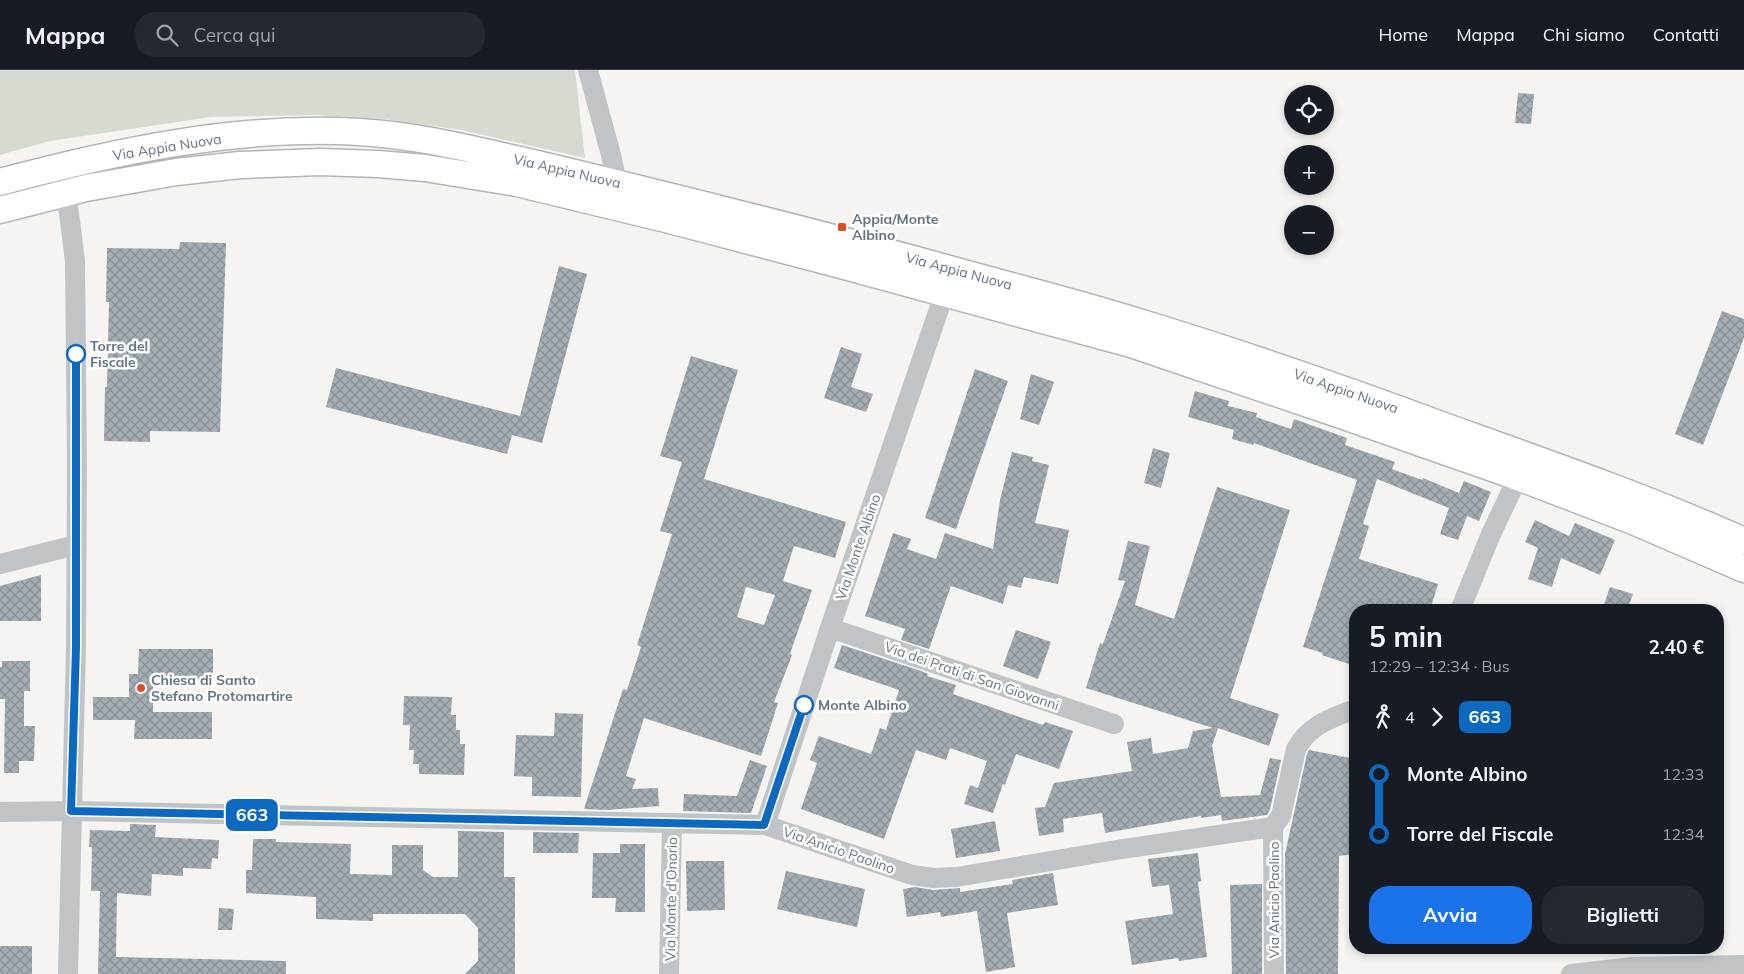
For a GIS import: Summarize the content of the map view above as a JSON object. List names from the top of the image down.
{
  "streets": {
    "main road": ["Via Appia Nuova"],
    "street": [
      "Via Monte Albino",
      "Via dei Prati di San Giovanni",
      "Via Anicio Paolino",
      "Via Monte d'Onorio"
    ]
  },
  "crossings": [
    ["Via Appia Nuova", "Via Monte Albino"],
    ["Via Monte Albino", "Via dei Prati di San Giovanni"],
    ["Via Monte Albino", "Via Anicio Paolino"],
    ["Via Anicio Paolino", "Via Monte d'Onorio"]
  ],
  "places": {
    "transit": ["Appia/Monte Albino"],
    "other": ["Torre del Fiscale", "Chiesa di Santo Stefano Protomartire", "Monte Albino"]
  },
  "lines": ["bus line 663"],
  "page": {
    "header": "Mappa",
    "search": "Cerca qui",
    "nav": [
      "Home",
      "Mappa",
      "Chi siamo",
      "Contatti"
    ],
    "on_map": "663",
    "map_buttons": ["+", "−"],
    "heading": ["5 min", "12:29 – 12:34 · Bus", "2.40 €"],
    "legs": ["4", "663"],
    "list": [
      {
        "name": "Monte Albino",
        "value": "12:33"
      },
      {
        "name": "Torre del Fiscale",
        "value": "12:34"
      }
    ],
    "buttons": ["Avvia", "Biglietti"]
  }
}
